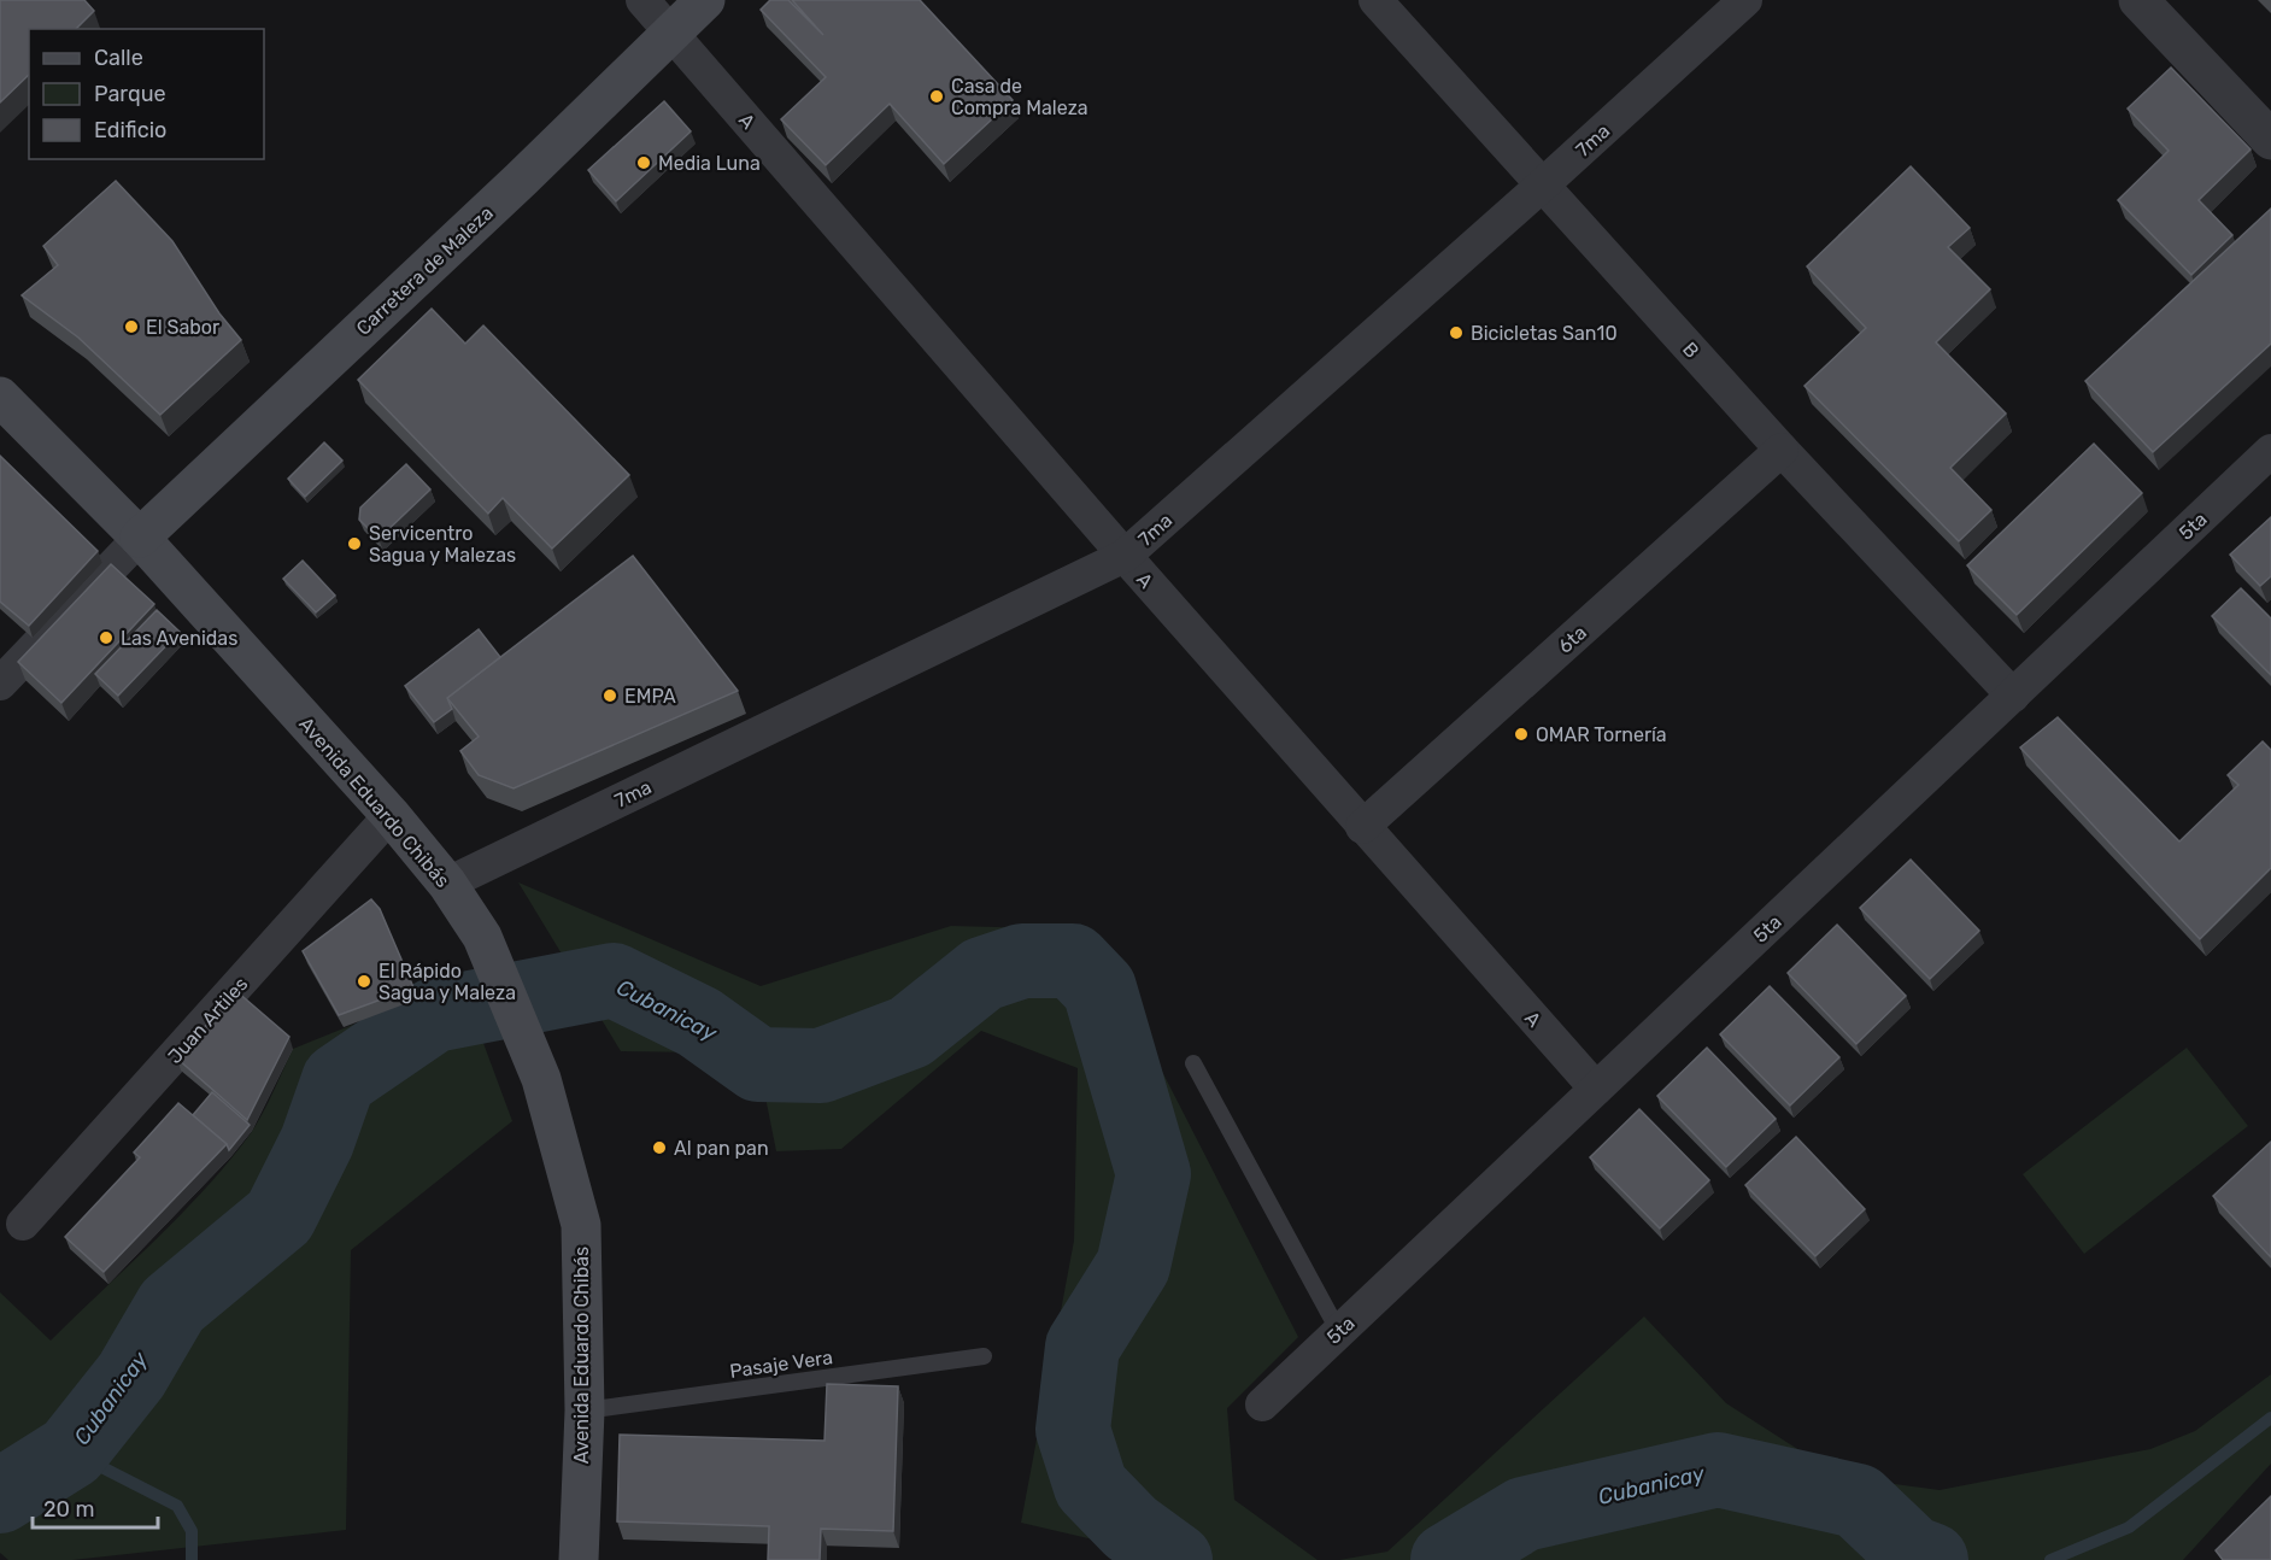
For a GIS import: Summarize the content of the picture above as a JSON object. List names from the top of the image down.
{
  "streets": {
    "main road": ["Carretera de Maleza", "Avenida Eduardo Chibás"],
    "street": [
      "A",
      "7ma",
      "B",
      "5ta",
      "6ta",
      "Juan Artiles"
    ],
    "lane": ["Pasaje Vera"]
  },
  "crossings": [
    ["A", "7ma"],
    ["A", "Carretera de Maleza"],
    ["A", "5ta"],
    ["A", "6ta"],
    ["7ma", "B"],
    ["7ma", "Avenida Eduardo Chibás"],
    ["Carretera de Maleza", "Avenida Eduardo Chibás"],
    ["B", "5ta"],
    ["B", "6ta"],
    ["Avenida Eduardo Chibás", "Juan Artiles"],
    ["Avenida Eduardo Chibás", "Pasaje Vera"]
  ],
  "water": ["Cubanicay"],
  "places": [
    "Casa de Compra Maleza",
    "Media Luna",
    "El Sabor",
    "Bicicletas San10",
    "Servicentro Sagua y Malezas",
    "Las Avenidas",
    "EMPA",
    "OMAR Tornería",
    "El Rápido Sagua y Maleza",
    "Al pan pan"
  ],
  "legend": ["Calle", "Parque", "Edificio"],
  "scale_bar": "20 m"
}
